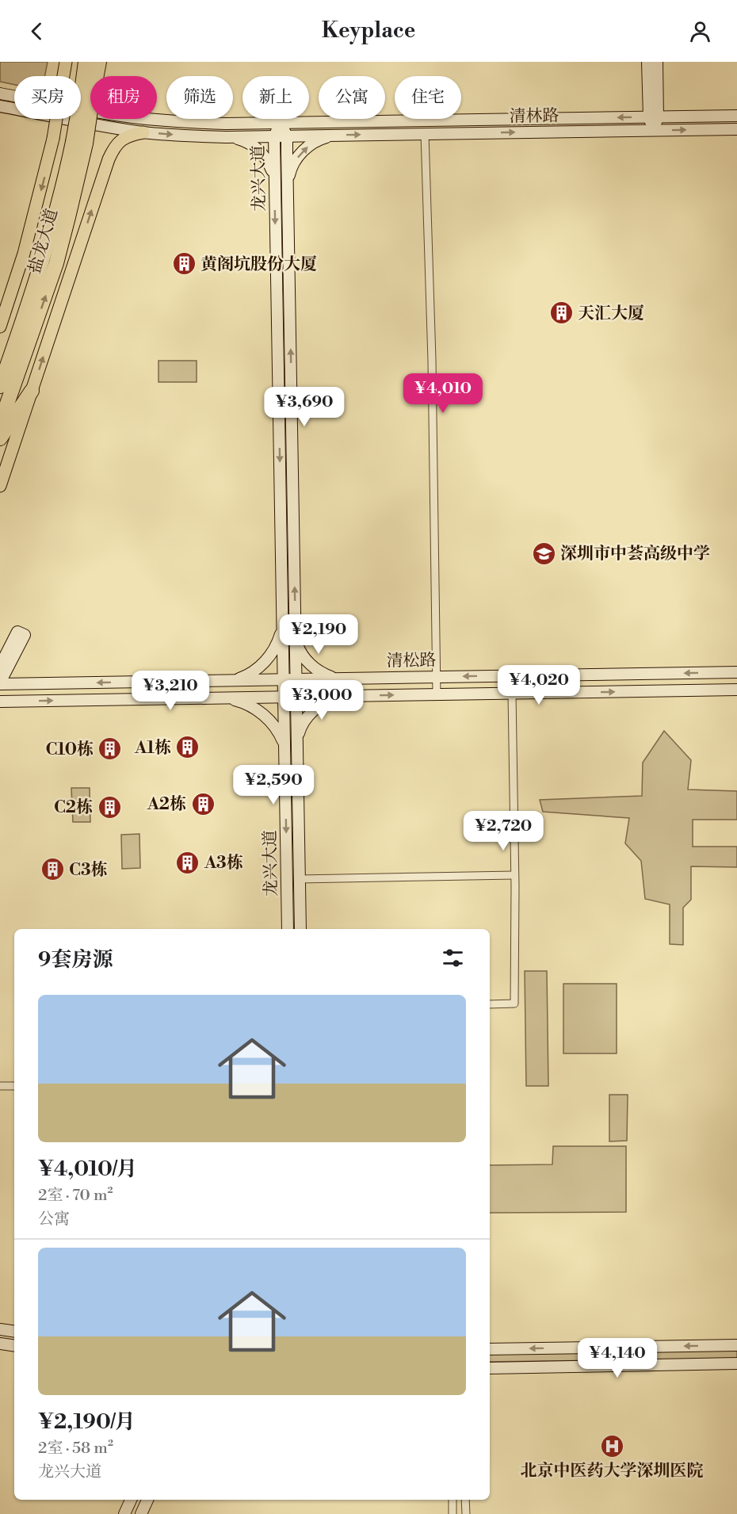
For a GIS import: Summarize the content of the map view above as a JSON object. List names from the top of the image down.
{
  "streets": {
    "highway": ["盐龙大道"],
    "main road": ["清林路", "龙兴大道", "清松路"]
  },
  "crossings": [
    ["清林路", "龙兴大道"],
    ["龙兴大道", "清松路"]
  ],
  "places": {
    "building": [
      "黄阁坑股份大厦",
      "天汇大厦",
      "A1栋",
      "C10栋",
      "A2栋",
      "C2栋",
      "A3栋",
      "C3栋"
    ],
    "school or university": ["深圳市中荟高级中学"],
    "hospital": ["北京中医药大学深圳医院"]
  },
  "page": {
    "header": "Keyplace",
    "chip": [
      "买房",
      "租房",
      "筛选",
      "新上",
      "公寓",
      "住宅"
    ],
    "price": [
      "¥4,010",
      "¥3,690",
      "¥2,190",
      "¥4,020",
      "¥3,210",
      "¥3,000",
      "¥2,590",
      "¥2,720",
      "¥4,140"
    ],
    "heading": "9套房源",
    "list": [
      {
        "name": "¥4,010/月",
        "note": "2室 · 70 m² · 公寓"
      },
      {
        "name": "¥2,190/月",
        "note": "2室 · 58 m² · 龙兴大道"
      }
    ]
  }
}
